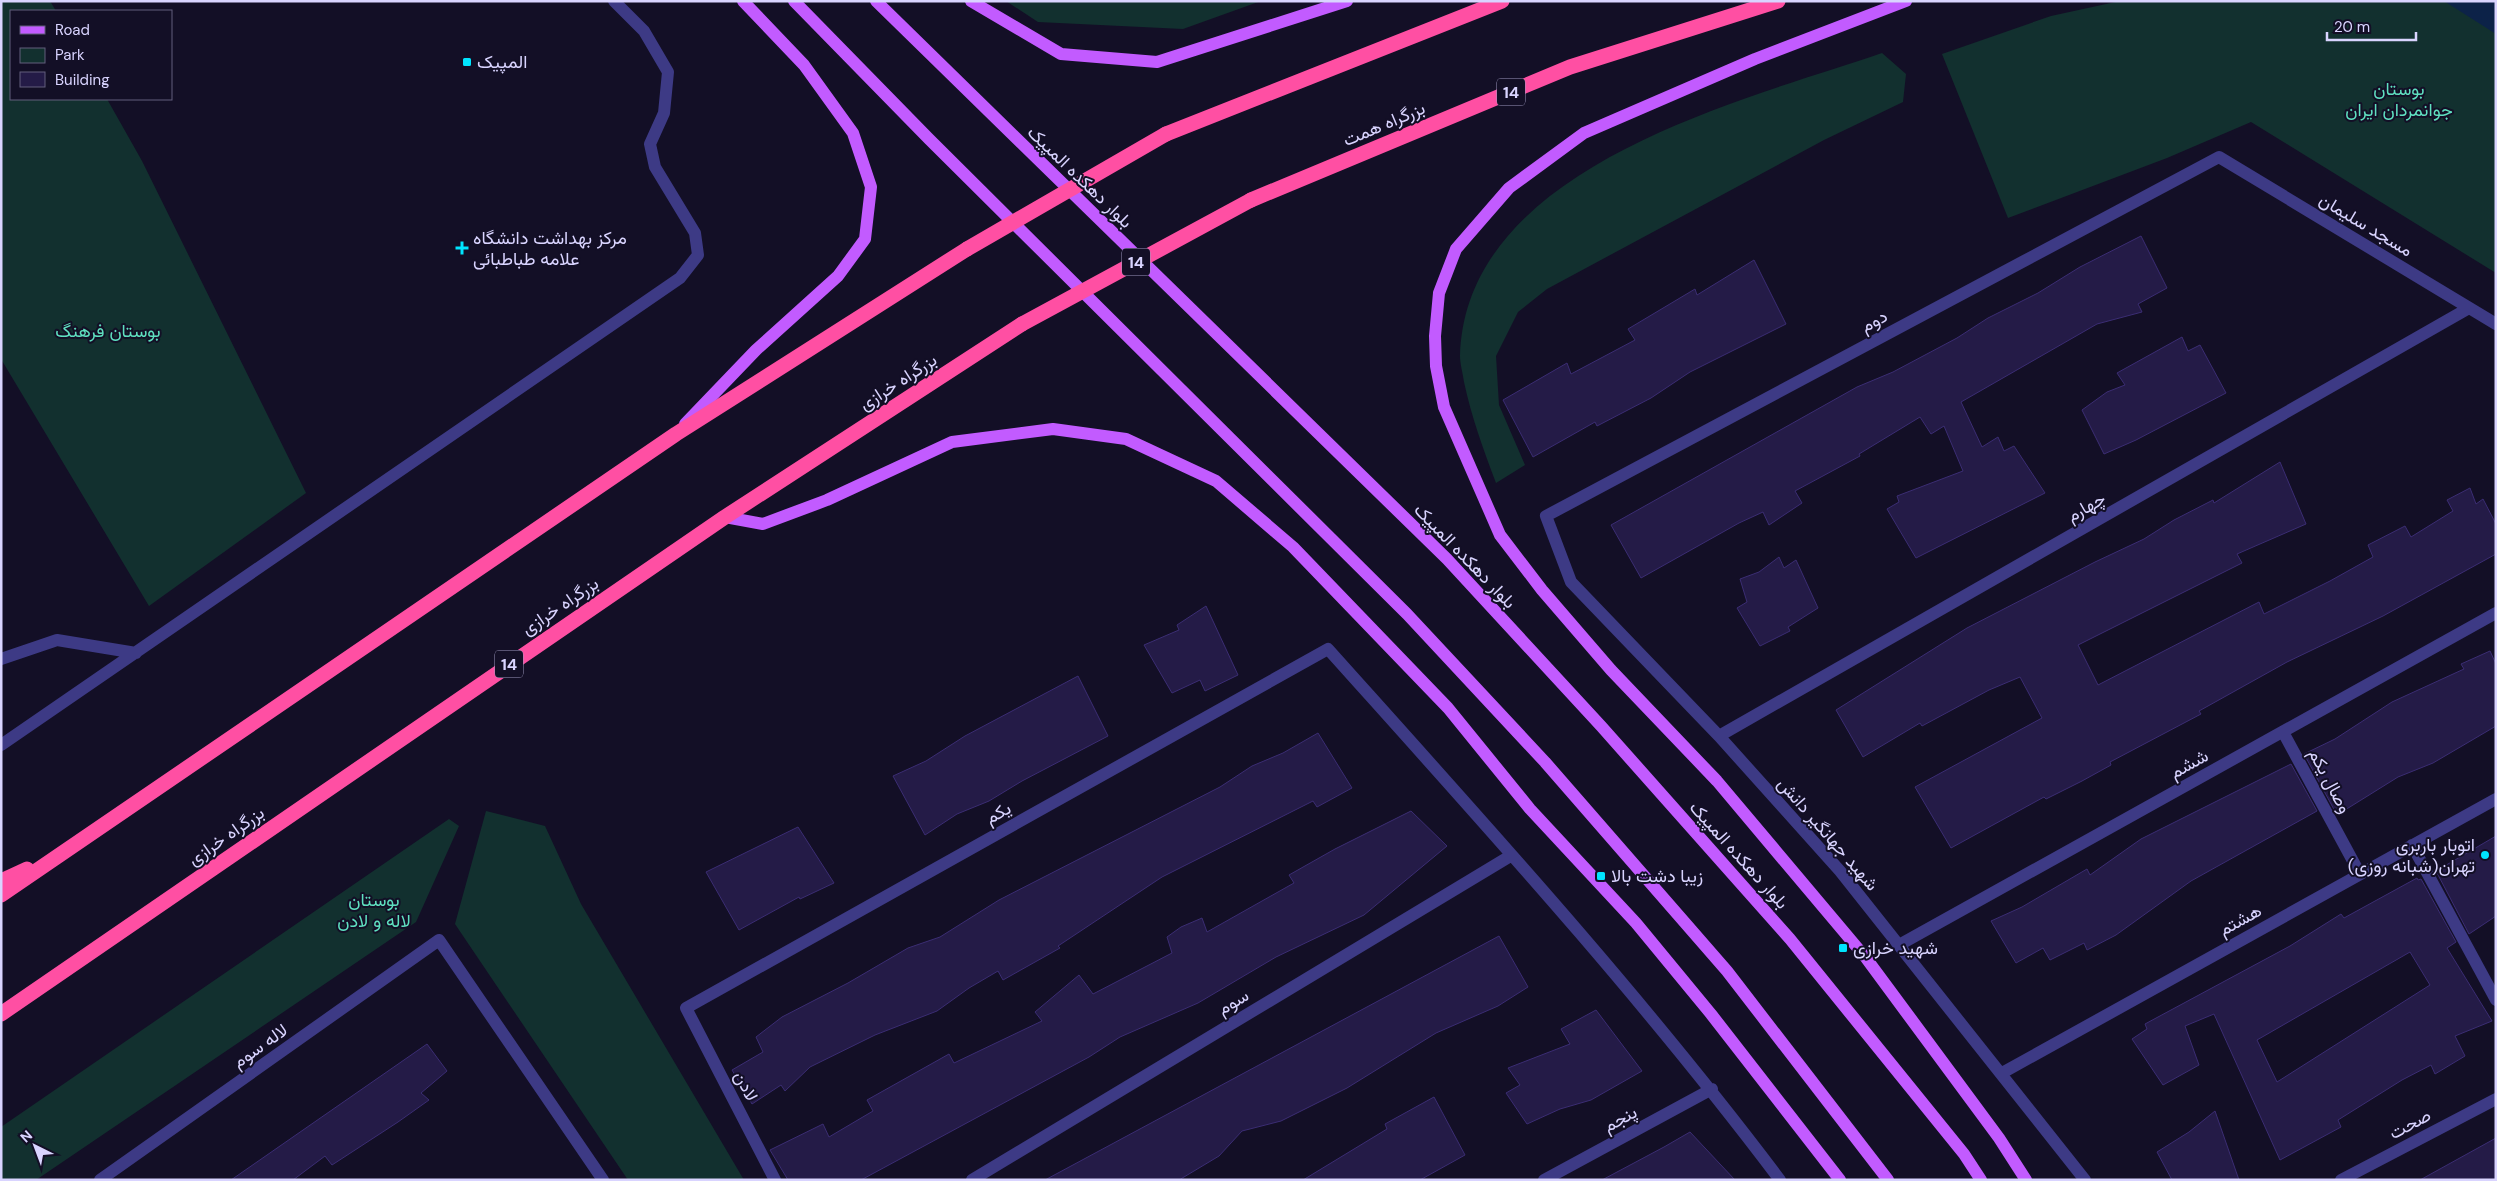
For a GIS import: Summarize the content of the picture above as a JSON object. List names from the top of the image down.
{
  "streets": {
    "highway": ["14", "بزرگراه همت", "بزرگراه خرازی"],
    "main road": ["بلوار دهکده المپیک"],
    "street": [
      "مسجد سلیمان",
      "دوم",
      "چهارم",
      "ششم",
      "وصال یکم",
      "یکم",
      "شهید جهانگیر دانش",
      "هشتم",
      "سوم",
      "لاله سوم",
      "لادن",
      "پنجم",
      "صحت"
    ]
  },
  "crossings": [
    ["بزرگراه همت", "بزرگراه خرازی"],
    ["مسجد سلیمان", "دوم"],
    ["مسجد سلیمان", "چهارم"],
    ["دوم", "شهید جهانگیر دانش"],
    ["چهارم", "شهید جهانگیر دانش"],
    ["ششم", "وصال یکم"],
    ["ششم", "شهید جهانگیر دانش"],
    ["وصال یکم", "هشتم"],
    ["یکم", "سوم"],
    ["یکم", "لادن"],
    ["شهید جهانگیر دانش", "هشتم"]
  ],
  "parks": ["بوستان جوانمردان ایران", "بوستان فرهنگ", "بوستان لاله و لادن"],
  "places": {
    "transit": ["المپیک", "زیبا دشت بالا", "شهید خرازی"],
    "health": ["مرکز بهداشت دانشگاه علامه طباطبائی"],
    "other": ["اتوبار باربری تهران(شبانه روزی)"]
  },
  "legend": ["Road", "Park", "Building"],
  "scale_bar": "20 m",
  "north": "top left"
}
